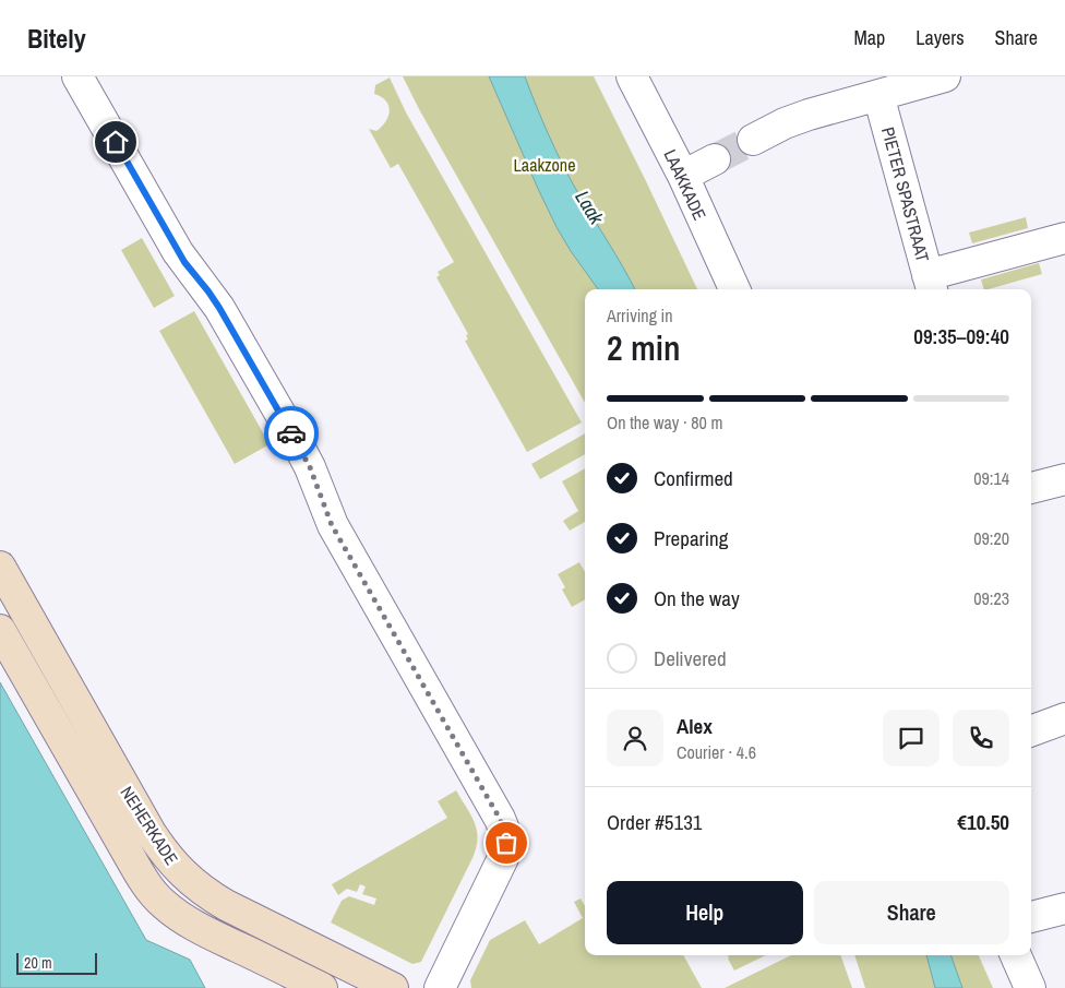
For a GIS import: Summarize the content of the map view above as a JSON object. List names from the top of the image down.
{
  "streets": {
    "main road": ["NEHERKADE"],
    "street": ["LAAKKADE", "PIETER SPASTRAAT"]
  },
  "water": ["Laak"],
  "parks": ["Laakzone"],
  "scale_bar": "20 m",
  "page": {
    "header": "Bitely",
    "nav": ["Map", "Layers", "Share"],
    "heading": ["2 min", "Arriving in", "09:35–09:40"],
    "panel": [
      "Alex",
      "Courier · 4.6",
      "Order #5131",
      "€10.50"
    ],
    "bar": "On the way · 80 m",
    "list": [
      ["Confirmed", "09:14"],
      ["Preparing", "09:20"],
      ["On the way", "09:23"],
      "Delivered"
    ],
    "buttons": ["Help", "Share"],
    "scale": "20 m"
  }
}
